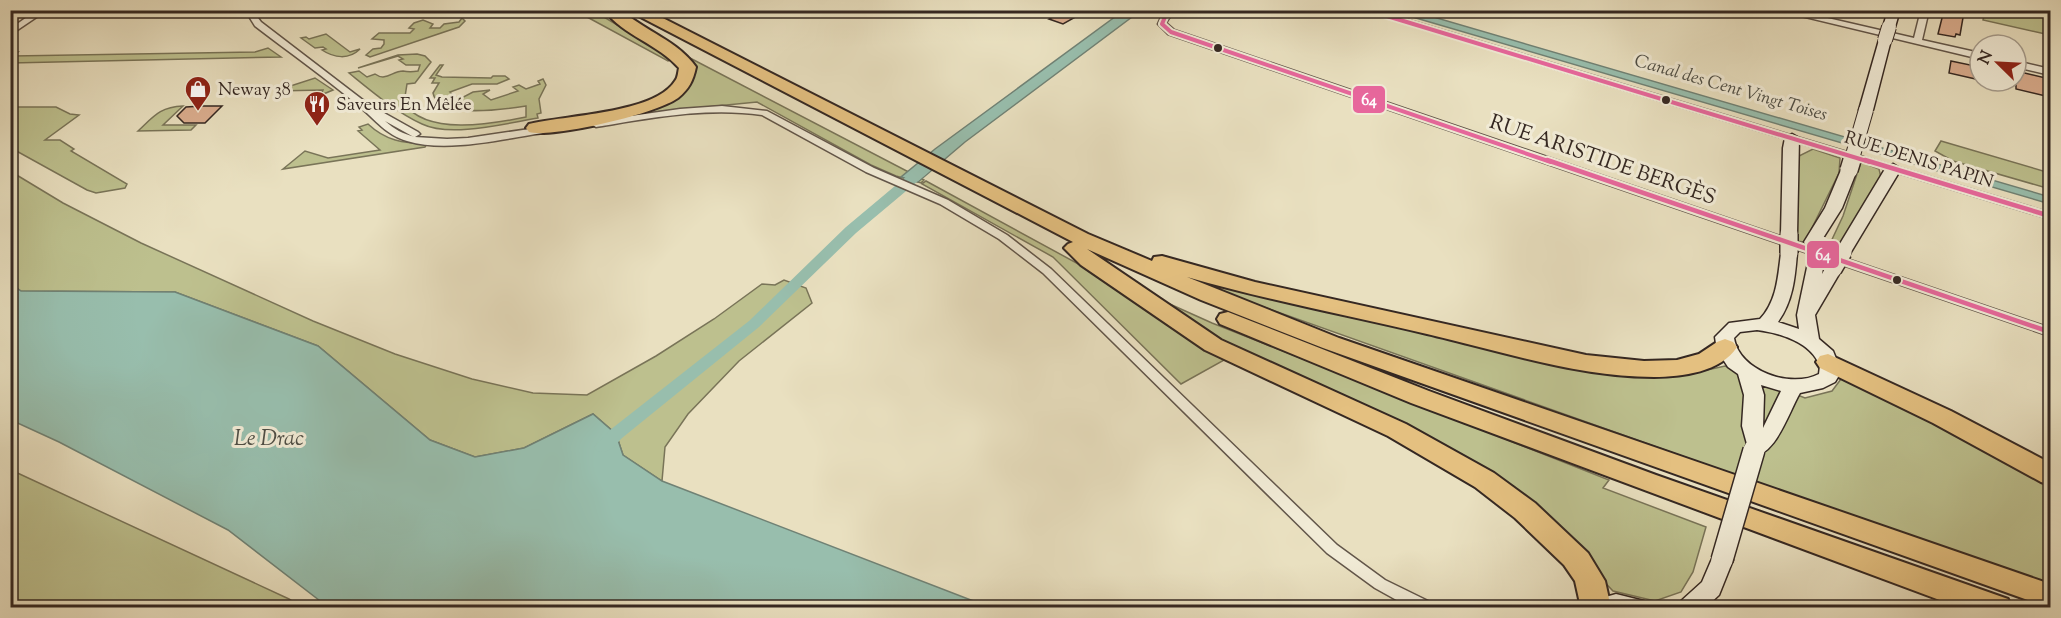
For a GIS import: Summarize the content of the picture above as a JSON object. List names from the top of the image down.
{
  "streets": {
    "street": ["RUE ARISTIDE BERGÈS", "RUE DENIS PAPIN"]
  },
  "water": ["Canal des Cent Vingt Toises", "Le Drac"],
  "places": {
    "shop": ["Neway 38"],
    "restaurant": ["Saveurs En Mêlée"]
  },
  "lines": ["transit line 64"],
  "north": "top left"
}
